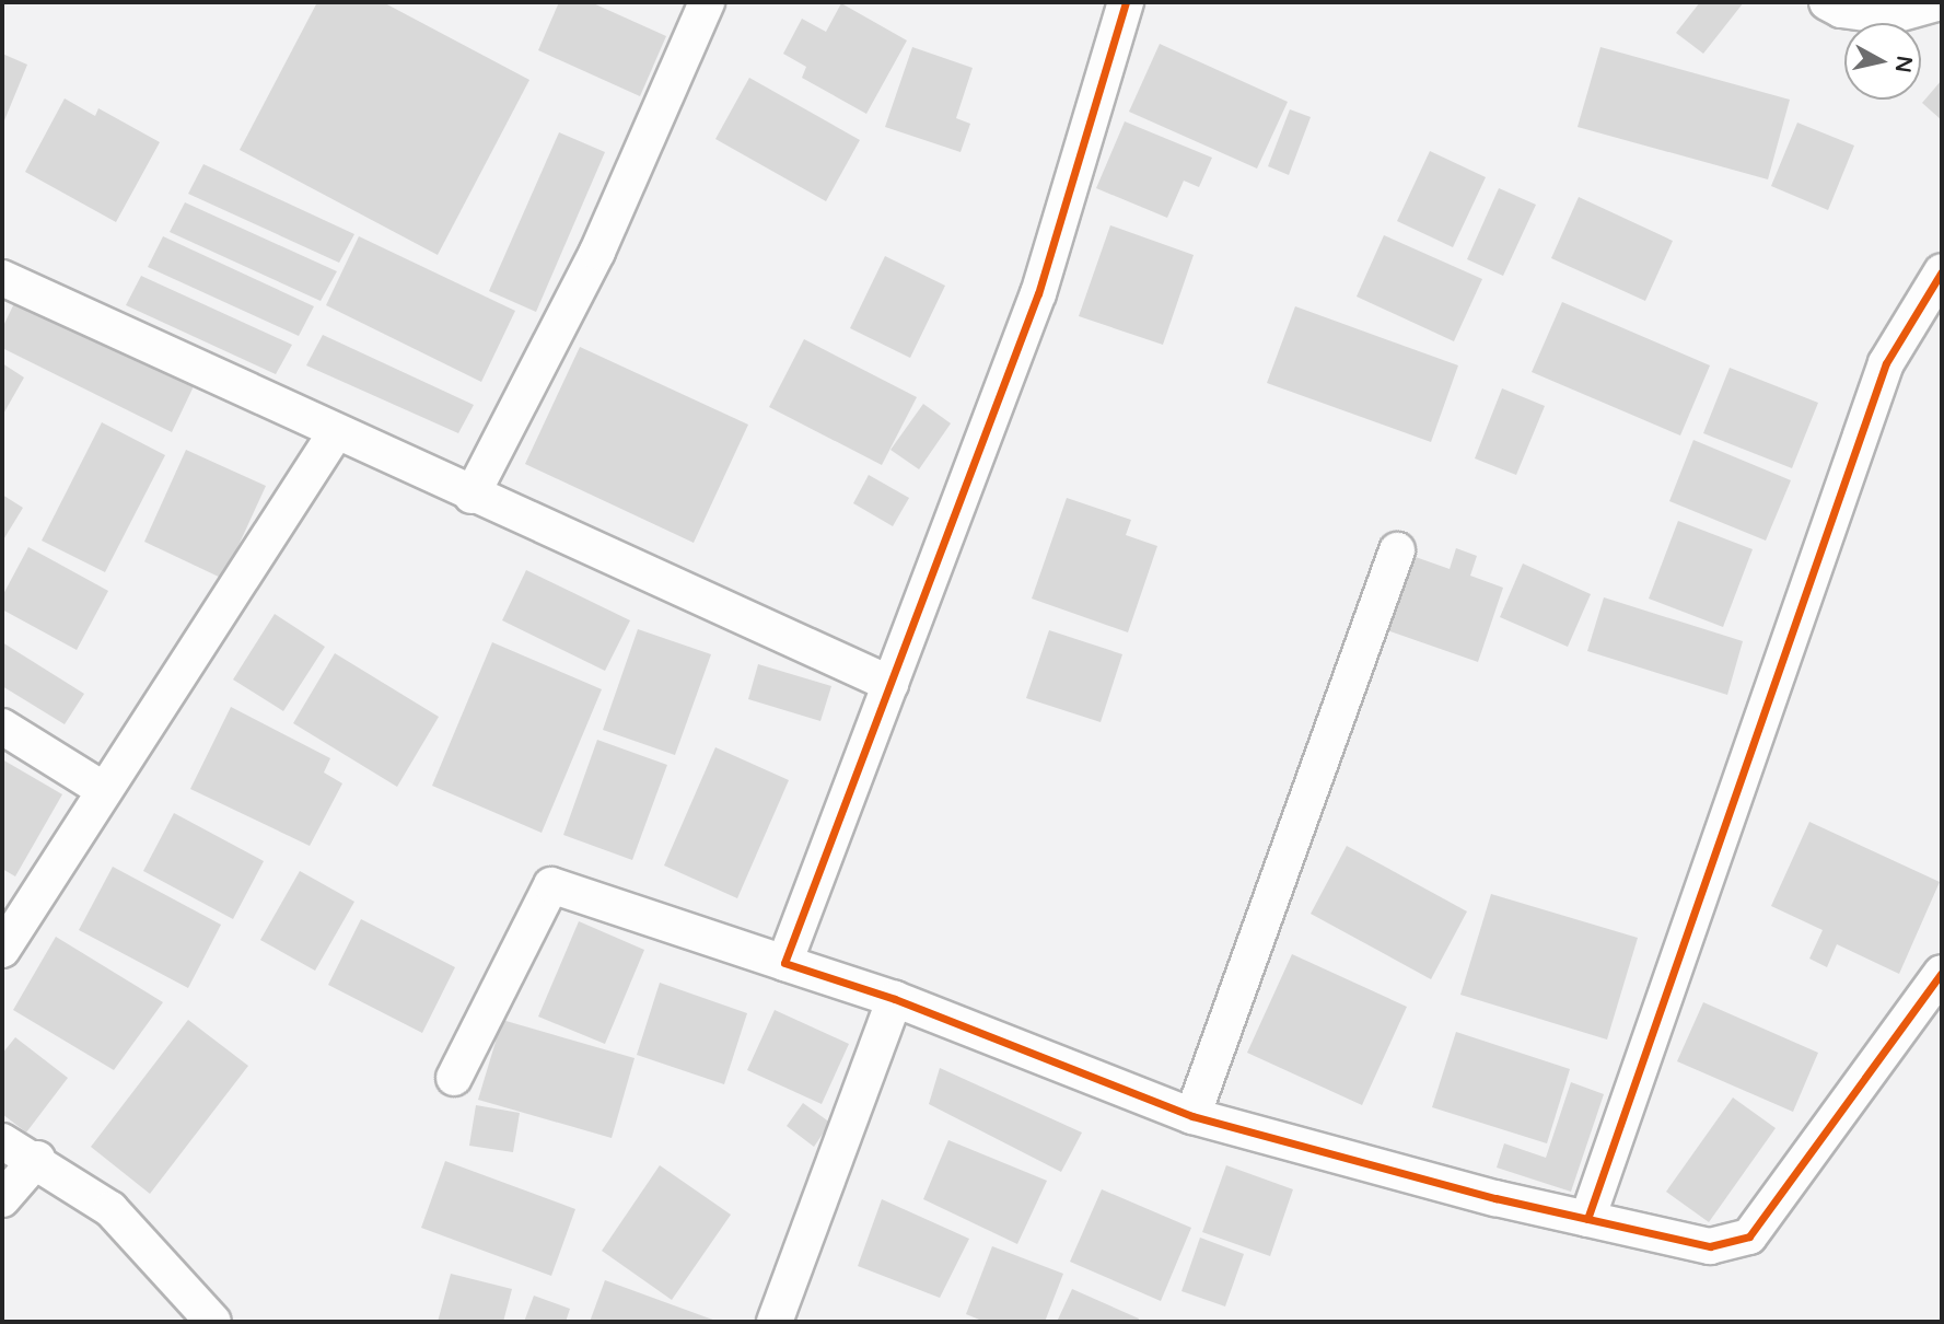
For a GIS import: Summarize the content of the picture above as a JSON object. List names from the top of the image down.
{
  "north": "right"
}
